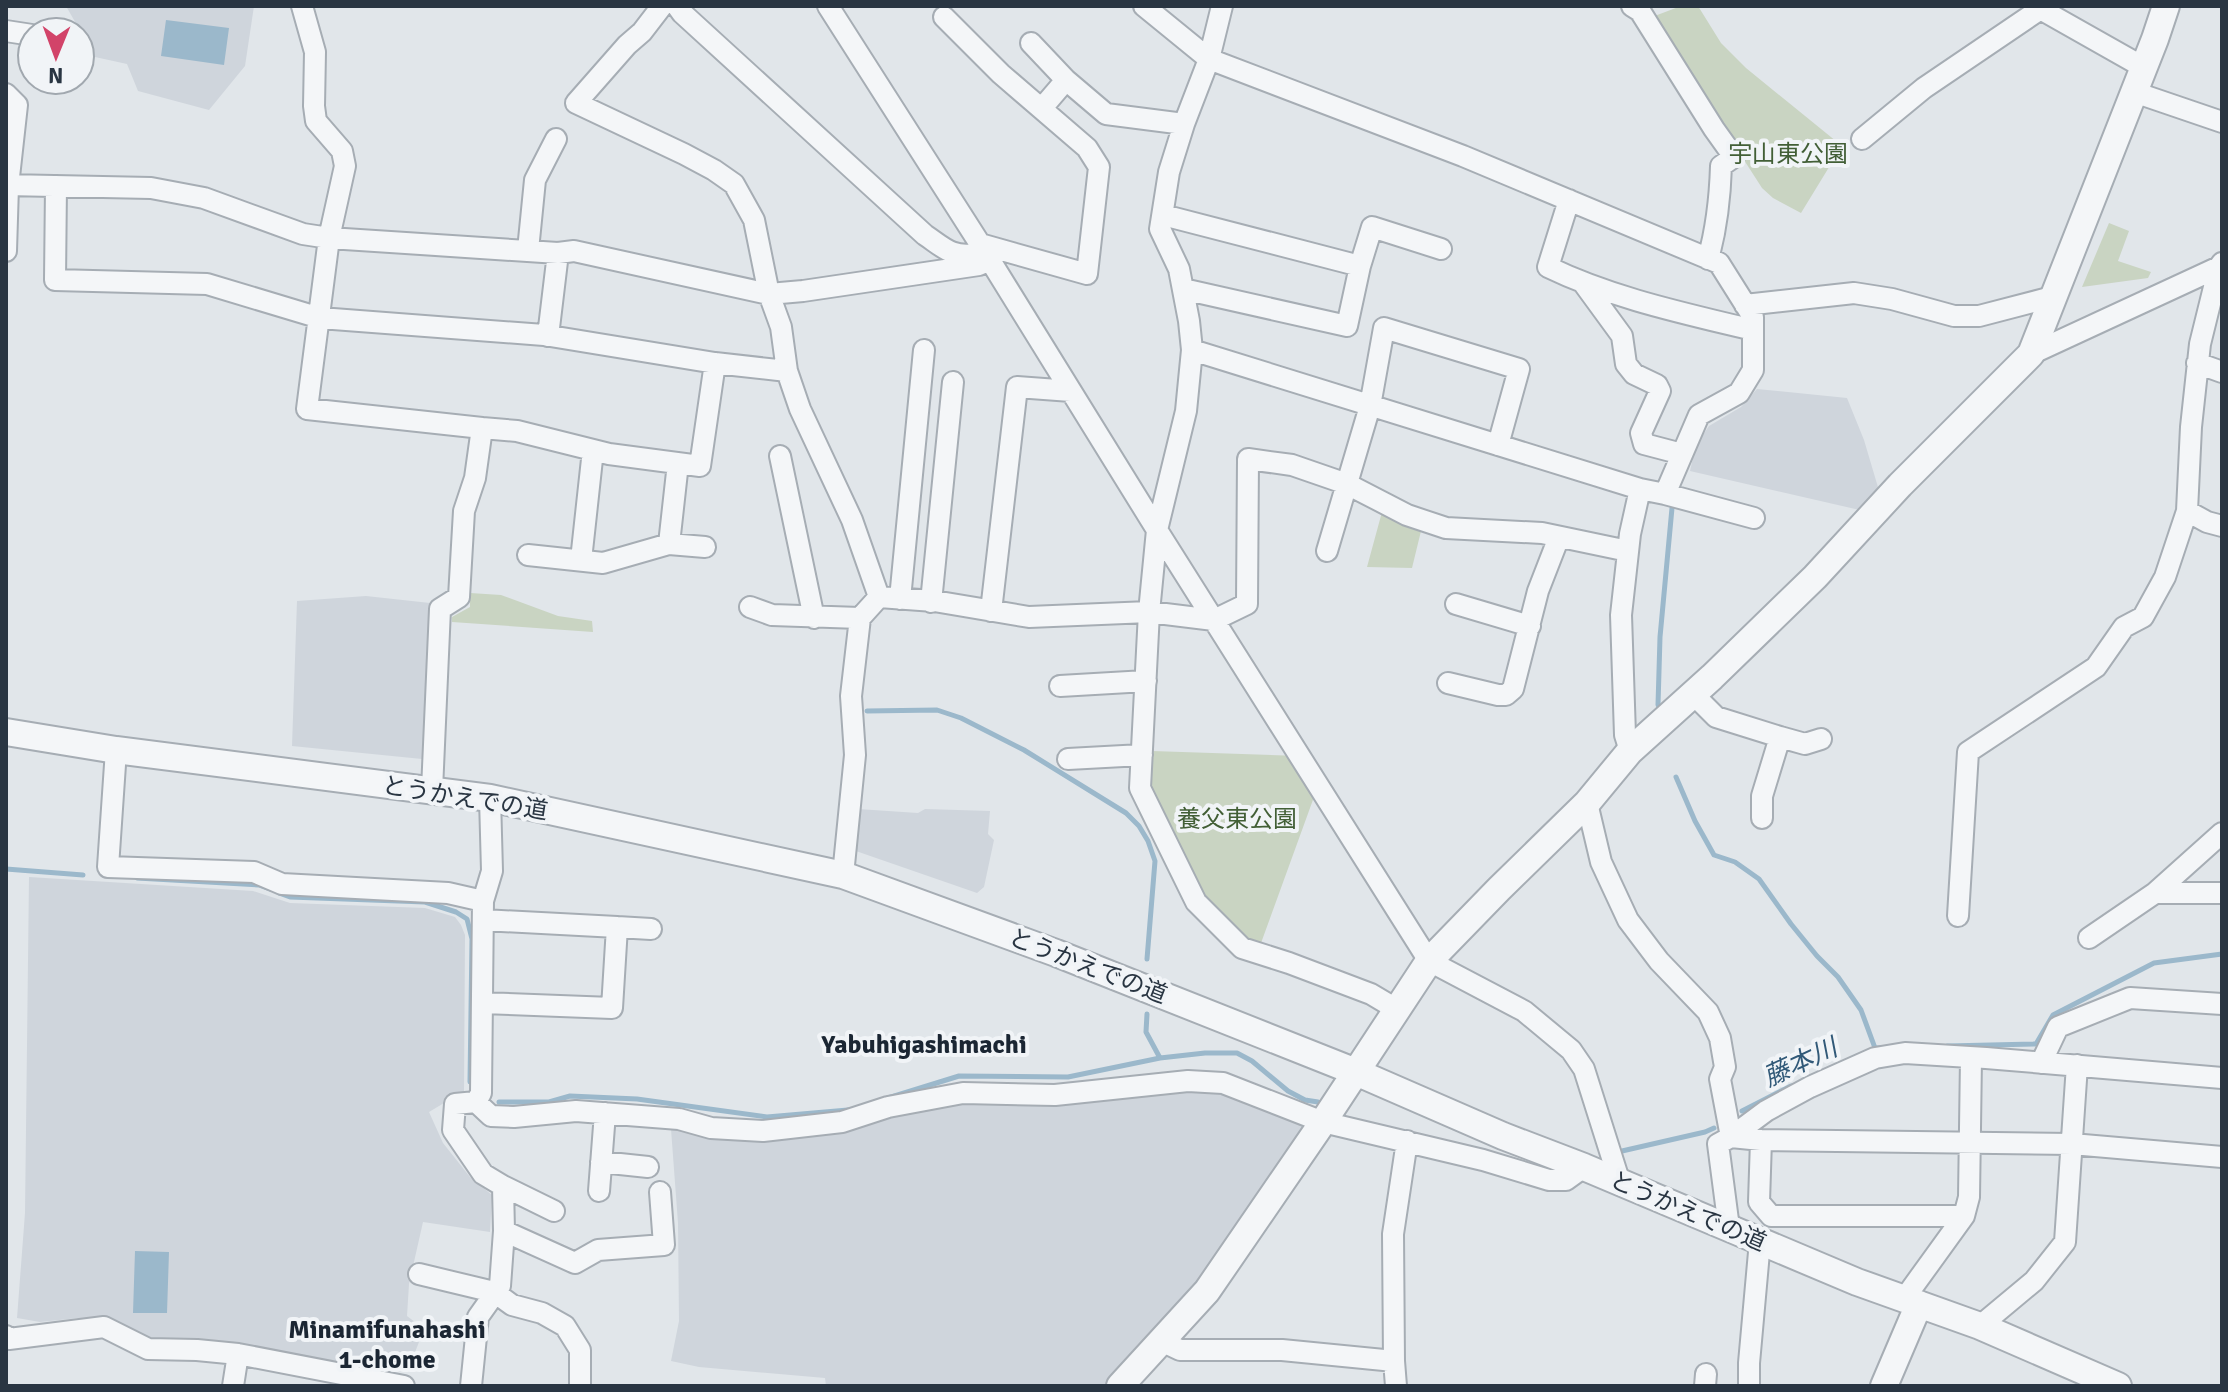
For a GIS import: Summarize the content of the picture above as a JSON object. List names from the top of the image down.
{
  "streets": {
    "street": ["とうかえでの道"]
  },
  "districts": ["Yabuhigashimachi", "Minamifunahashi 1-chome"],
  "water": ["藤本川"],
  "parks": ["宇山東公園", "養父東公園"],
  "north": "bottom"
}
